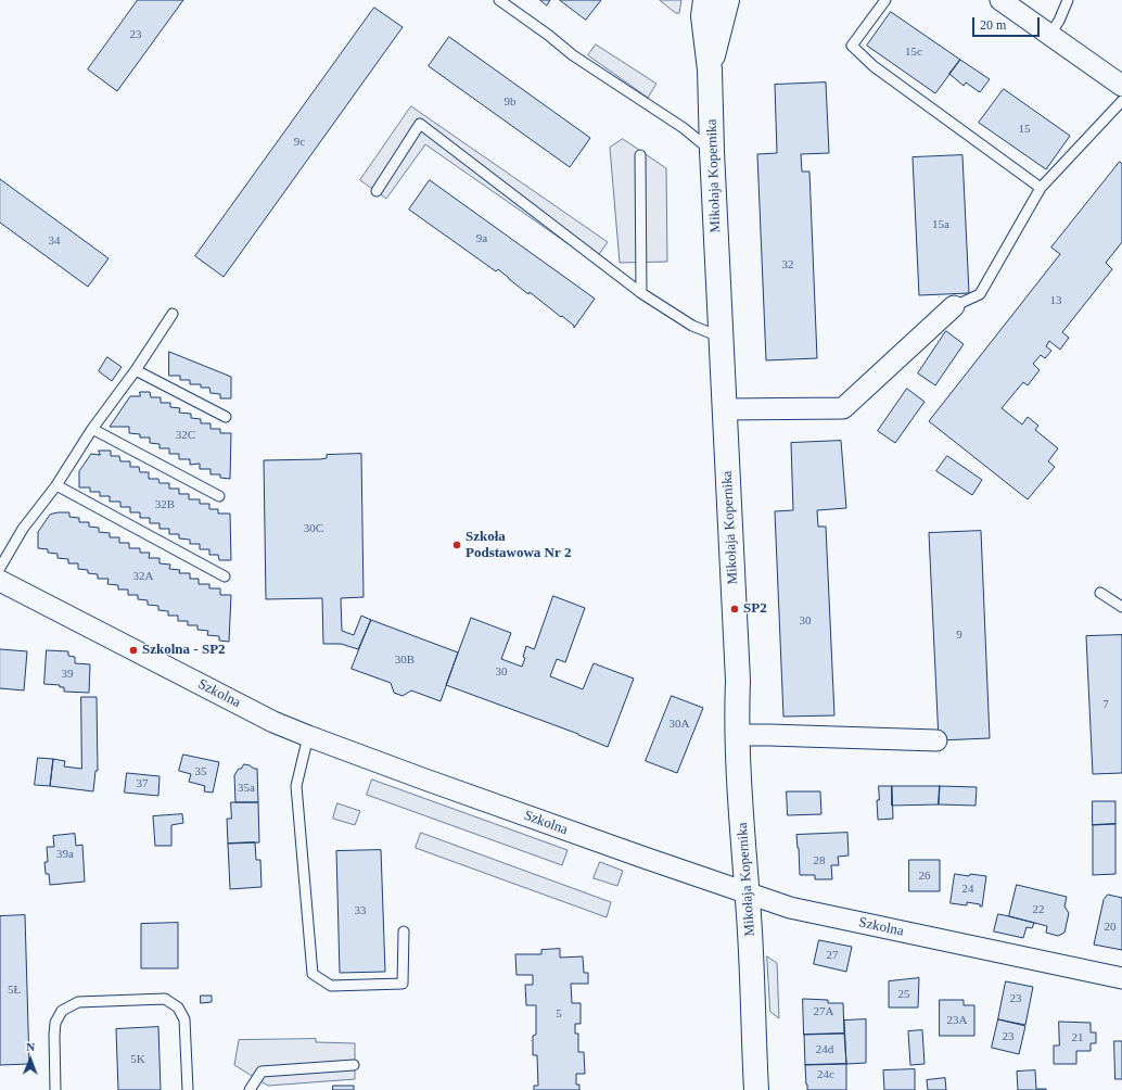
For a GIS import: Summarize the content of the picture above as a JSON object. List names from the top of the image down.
{
  "streets": {
    "street": ["Mikołaja Kopernika", "Szkolna"]
  },
  "crossings": [
    ["Mikołaja Kopernika", "Szkolna"]
  ],
  "places": ["Szkoła Podstawowa Nr 2", "SP2", "Szkolna - SP2"],
  "house_numbers": [
    "23",
    "15c",
    "9b",
    "15",
    "9c",
    "15a",
    "9a",
    "34",
    "32",
    "13",
    "32C",
    "32B",
    "30C",
    "32A",
    "30",
    "9",
    "30B",
    "30",
    "39",
    "7",
    "30A",
    "35",
    "37",
    "35a",
    "39a",
    "28",
    "26",
    "24",
    "22",
    "33",
    "20",
    "27",
    "5Ł",
    "25",
    "23",
    "27A",
    "5",
    "23A",
    "23",
    "21",
    "24d",
    "5K",
    "24c"
  ],
  "scale_bar": "20 m",
  "north": "top"
}
